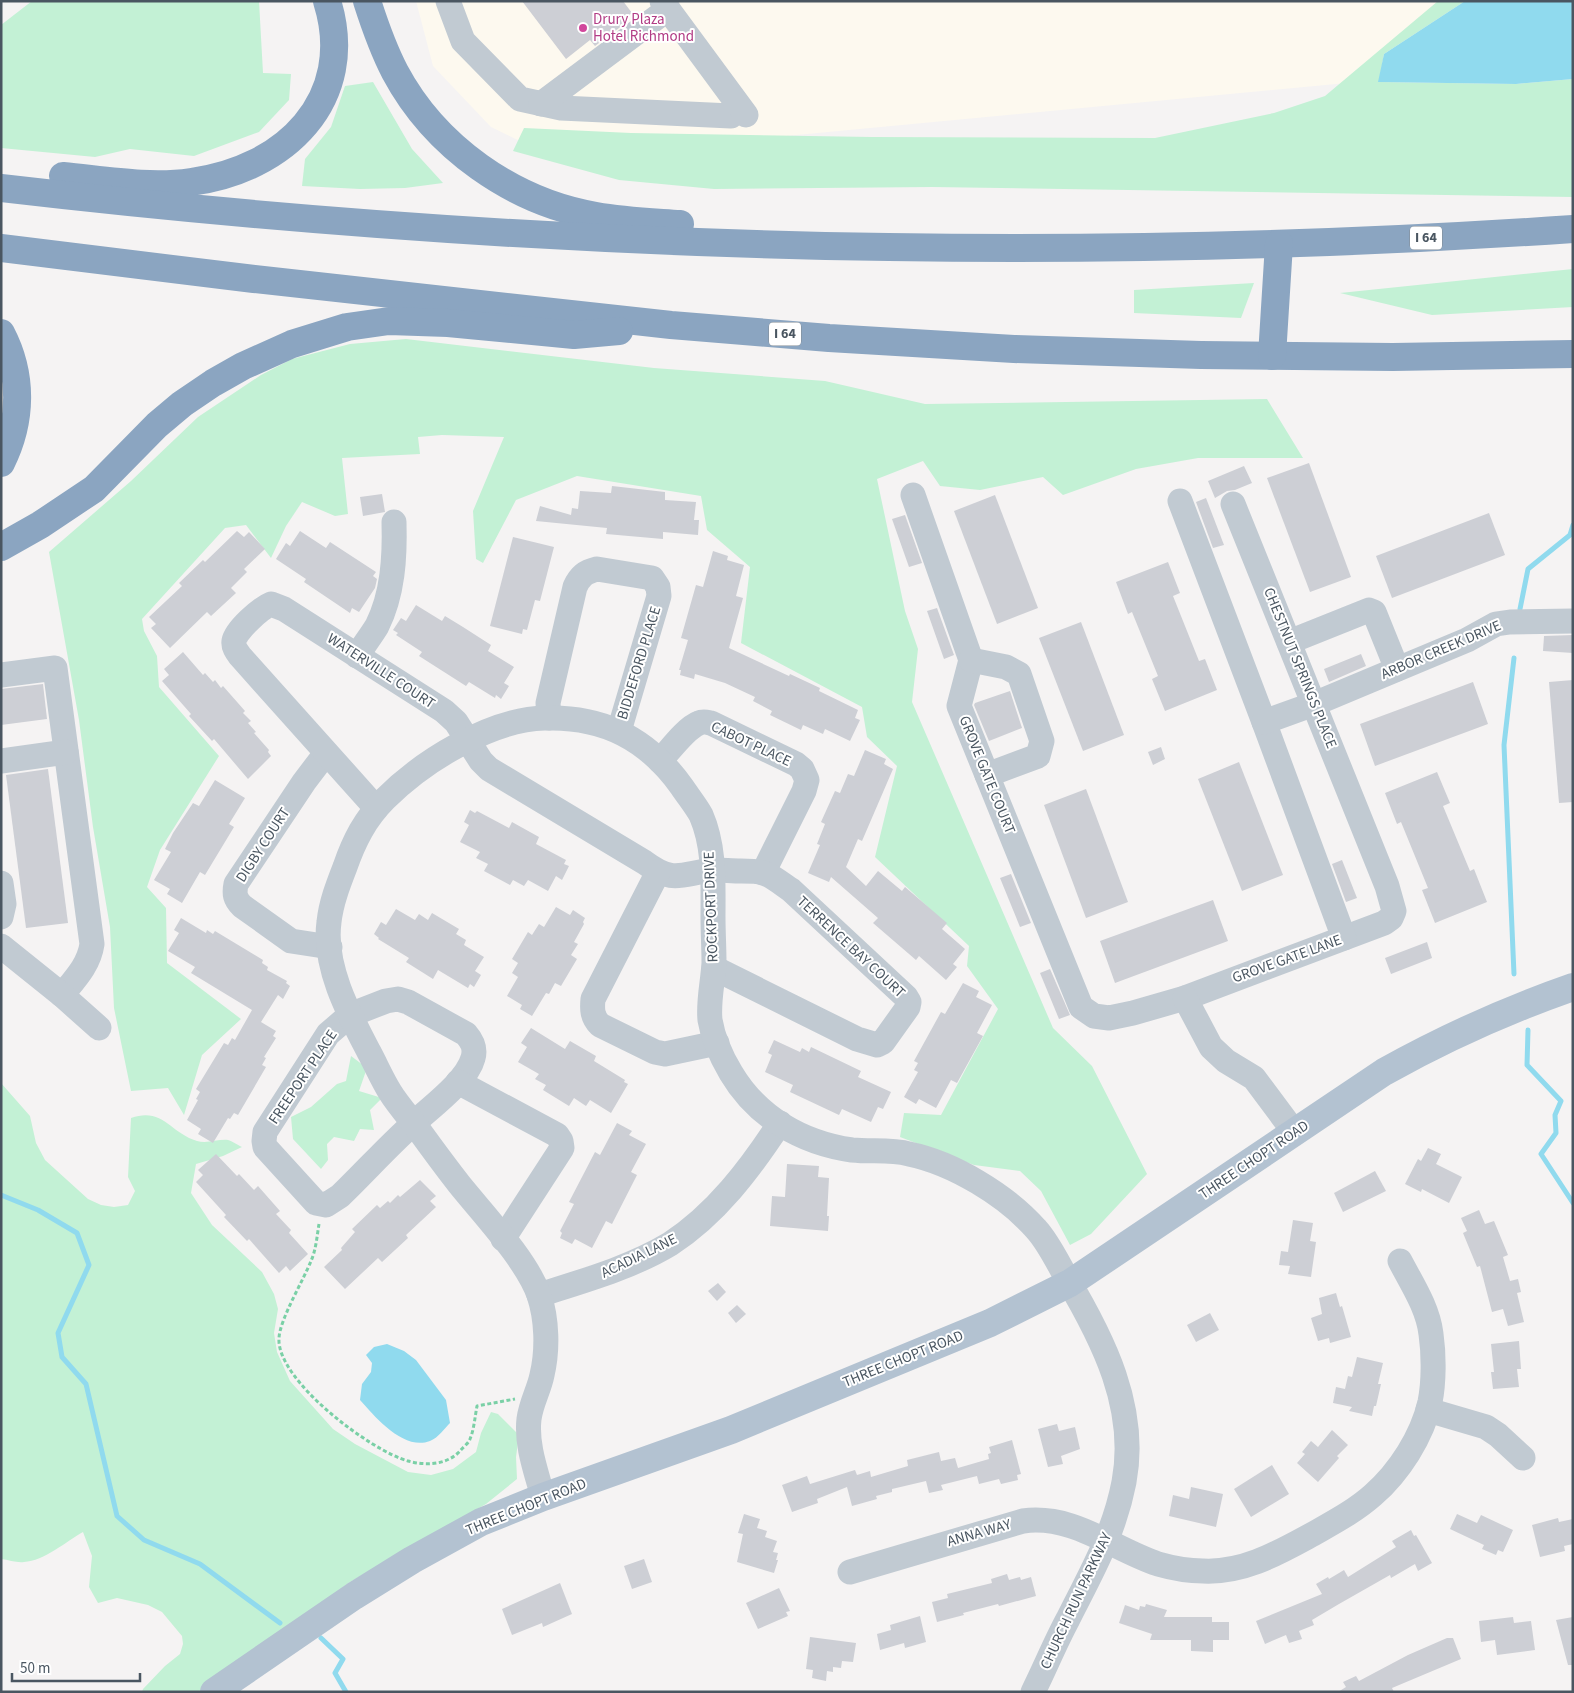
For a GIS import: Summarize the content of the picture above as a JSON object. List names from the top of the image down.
{
  "streets": {
    "highway": ["I 64"],
    "main road": ["THREE CHOPT ROAD"],
    "street": [
      "ARBOR CREEK DRIVE",
      "BIDDEFORD PLACE",
      "CHESTNUT SPRINGS PLACE",
      "WATERVILLE COURT",
      "CABOT PLACE",
      "GROVE GATE COURT",
      "DIGBY COURT",
      "ROCKPORT DRIVE",
      "TERRENCE BAY COURT",
      "GROVE GATE LANE",
      "FREEPORT PLACE",
      "ACADIA LANE",
      "ANNA WAY",
      "CHURCH RUN PARKWAY"
    ]
  },
  "crossings": [
    ["ARBOR CREEK DRIVE", "CHESTNUT SPRINGS PLACE"],
    ["BIDDEFORD PLACE", "ROCKPORT DRIVE"],
    ["CHESTNUT SPRINGS PLACE", "GROVE GATE LANE"],
    ["WATERVILLE COURT", "DIGBY COURT"],
    ["WATERVILLE COURT", "ROCKPORT DRIVE"],
    ["WATERVILLE COURT", "TERRENCE BAY COURT"],
    ["CABOT PLACE", "ROCKPORT DRIVE"],
    ["CABOT PLACE", "TERRENCE BAY COURT"],
    ["GROVE GATE COURT", "GROVE GATE LANE"],
    ["DIGBY COURT", "ROCKPORT DRIVE"],
    ["ROCKPORT DRIVE", "TERRENCE BAY COURT"],
    ["ROCKPORT DRIVE", "FREEPORT PLACE"],
    ["ROCKPORT DRIVE", "THREE CHOPT ROAD"],
    ["ROCKPORT DRIVE", "ACADIA LANE"],
    ["ROCKPORT DRIVE", "CHURCH RUN PARKWAY"],
    ["THREE CHOPT ROAD", "CHURCH RUN PARKWAY"],
    ["ANNA WAY", "CHURCH RUN PARKWAY"]
  ],
  "places": ["Drury Plaza Hotel Richmond"],
  "scale_bar": "50 m"
}
